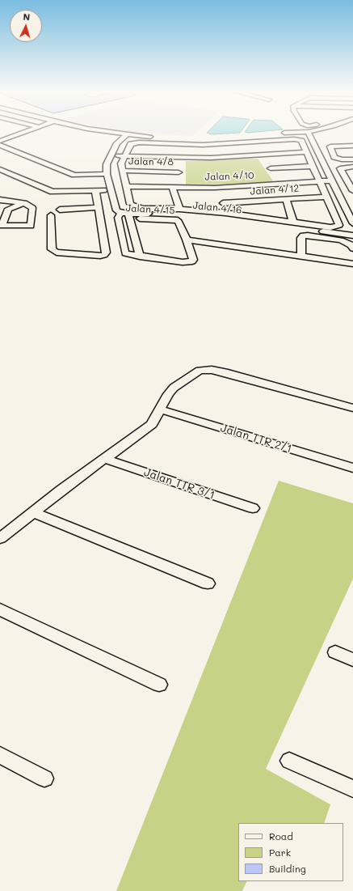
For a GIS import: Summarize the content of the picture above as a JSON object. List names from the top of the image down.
{
  "streets": {
    "street": [
      "Jalan 4/8",
      "Jalan 4/10",
      "Jalan 4/12",
      "Jalan 4/16",
      "Jalan 4/15",
      "Jalan TTR 2/1",
      "Jalan TTR 3/1"
    ]
  },
  "crossings": [
    ["Jalan 4/10", "Jalan 4/12"],
    ["Jalan 4/16", "Jalan 4/15"]
  ],
  "legend": ["Road", "Park", "Building"],
  "north": "top"
}
